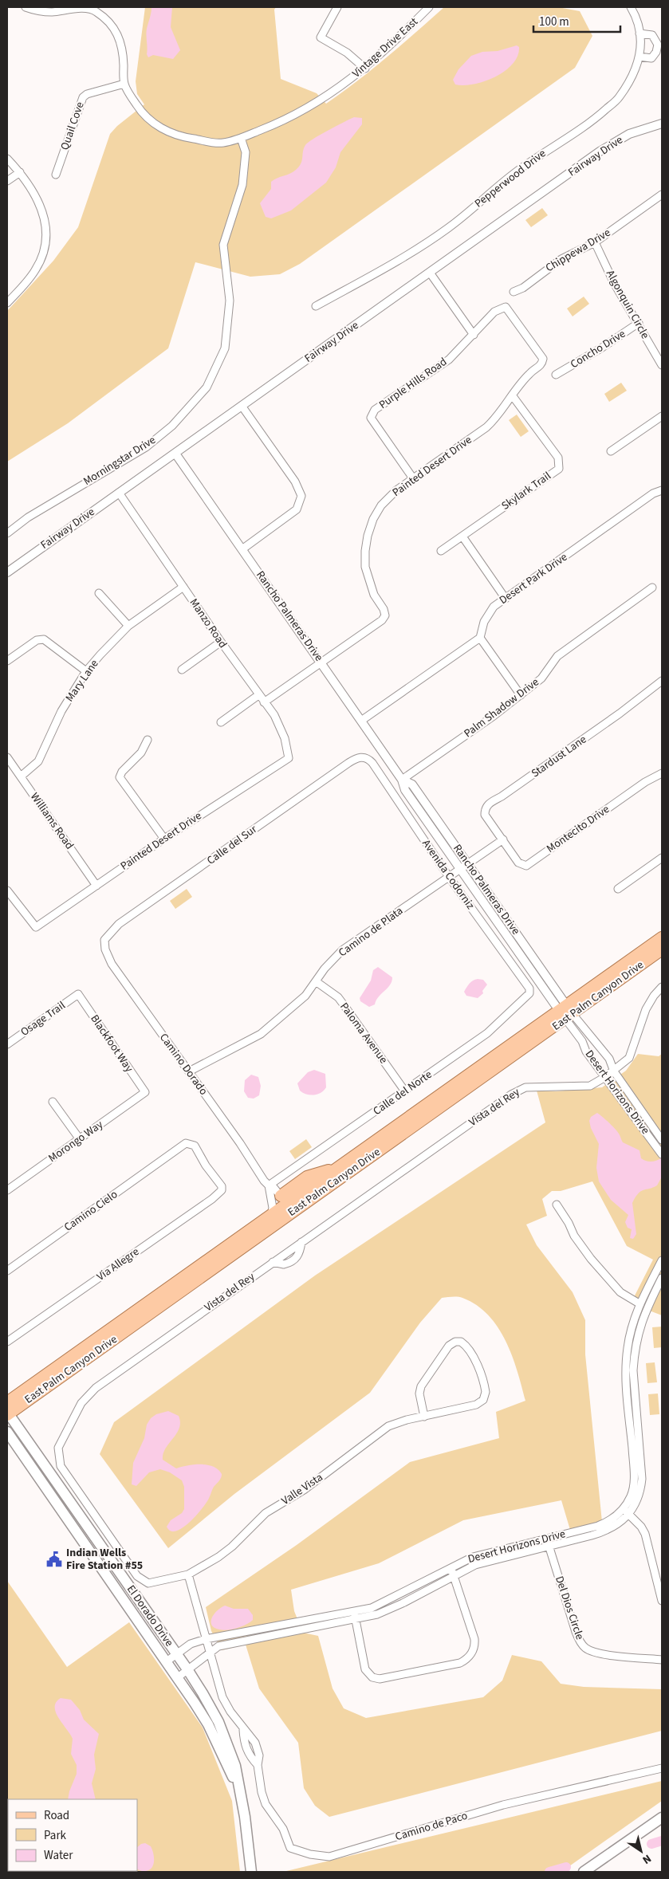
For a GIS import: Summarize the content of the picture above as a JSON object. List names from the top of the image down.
{
  "streets": {
    "main road": ["East Palm Canyon Drive", "El Dorado Drive"],
    "street": [
      "Vintage Drive East",
      "Quail Cove",
      "Fairway Drive",
      "Pepperwood Drive",
      "Chippewa Drive",
      "Algonquin Circle",
      "Concho Drive",
      "Purple Hills Road",
      "Morningstar Drive",
      "Painted Desert Drive",
      "Skylark Trail",
      "Desert Park Drive",
      "Rancho Palmeras Drive",
      "Manzo Road",
      "Mary Lane",
      "Palm Shadow Drive",
      "Stardust Lane",
      "Williams Road",
      "Montecito Drive",
      "Calle del Sur",
      "Avenida Codorniz",
      "Camino de Plata",
      "Osage Trail",
      "Paloma Avenue",
      "Blackfoot Way",
      "Camino Dorado",
      "Desert Horizons Drive",
      "Calle del Norte",
      "Vista del Rey",
      "Morongo Way",
      "Camino Cielo",
      "Via Allegre",
      "Valle Vista",
      "Del Dios Circle",
      "Camino de Paco"
    ]
  },
  "crossings": [
    ["Vintage Drive East", "Quail Cove"],
    ["Vintage Drive East", "Morningstar Drive"],
    ["Fairway Drive", "Rancho Palmeras Drive"],
    ["Fairway Drive", "Manzo Road"],
    ["Chippewa Drive", "Algonquin Circle"],
    ["Algonquin Circle", "Concho Drive"],
    ["Purple Hills Road", "Painted Desert Drive"],
    ["Painted Desert Drive", "Skylark Trail"],
    ["Painted Desert Drive", "Rancho Palmeras Drive"],
    ["Painted Desert Drive", "Manzo Road"],
    ["Painted Desert Drive", "Williams Road"],
    ["Rancho Palmeras Drive", "Palm Shadow Drive"],
    ["Rancho Palmeras Drive", "Camino de Plata"],
    ["Rancho Palmeras Drive", "East Palm Canyon Drive"],
    ["Rancho Palmeras Drive", "Desert Horizons Drive"],
    ["Manzo Road", "Mary Lane"],
    ["Mary Lane", "Williams Road"],
    ["Stardust Lane", "Montecito Drive"],
    ["Stardust Lane", "Camino de Plata"],
    ["Montecito Drive", "Camino de Plata"],
    ["Calle del Sur", "Avenida Codorniz"],
    ["Calle del Sur", "Camino Dorado"],
    ["Avenida Codorniz", "Camino de Plata"],
    ["Avenida Codorniz", "Calle del Norte"],
    ["Camino de Plata", "Paloma Avenue"],
    ["Camino de Plata", "Camino Dorado"],
    ["East Palm Canyon Drive", "Camino Dorado"],
    ["East Palm Canyon Drive", "Desert Horizons Drive"],
    ["East Palm Canyon Drive", "El Dorado Drive"],
    ["Osage Trail", "Blackfoot Way"],
    ["Paloma Avenue", "Calle del Norte"],
    ["Blackfoot Way", "Morongo Way"],
    ["Camino Dorado", "Calle del Norte"],
    ["Desert Horizons Drive", "Vista del Rey"],
    ["Desert Horizons Drive", "Del Dios Circle"],
    ["Desert Horizons Drive", "El Dorado Drive"],
    ["Desert Horizons Drive", "Camino de Paco"],
    ["Vista del Rey", "Valle Vista"],
    ["Vista del Rey", "Camino de Paco"],
    ["Camino Cielo", "Via Allegre"],
    ["Valle Vista", "Camino de Paco"]
  ],
  "places": {
    "public building": ["Indian Wells Fire Station #55"]
  },
  "legend": ["Road", "Park", "Water"],
  "scale_bar": "100 m",
  "north": "bottom right"
}
